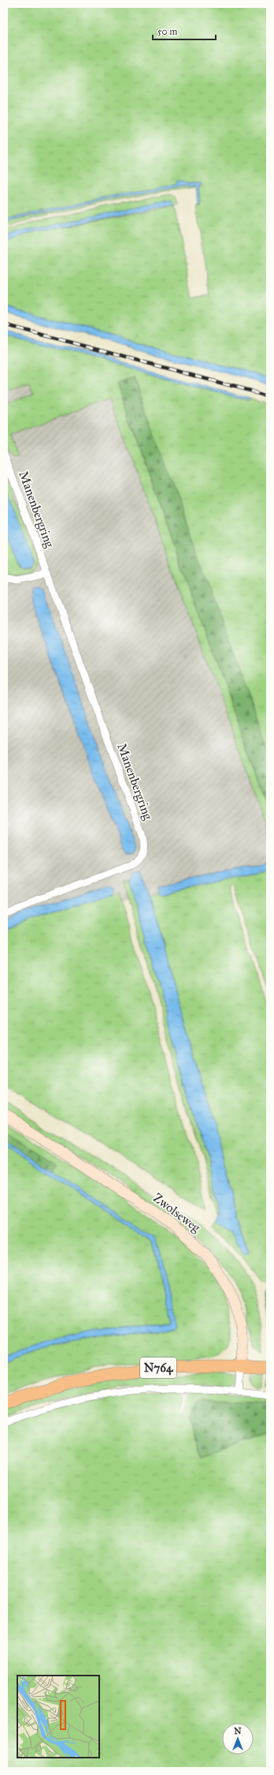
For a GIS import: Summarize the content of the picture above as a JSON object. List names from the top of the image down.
{
  "streets": {
    "main road": ["Zwolseweg", "N764"],
    "street": ["Manenbergring"]
  },
  "crossings": [
    ["Zwolseweg", "N764"]
  ],
  "scale_bar": "50 m",
  "north": "top"
}
